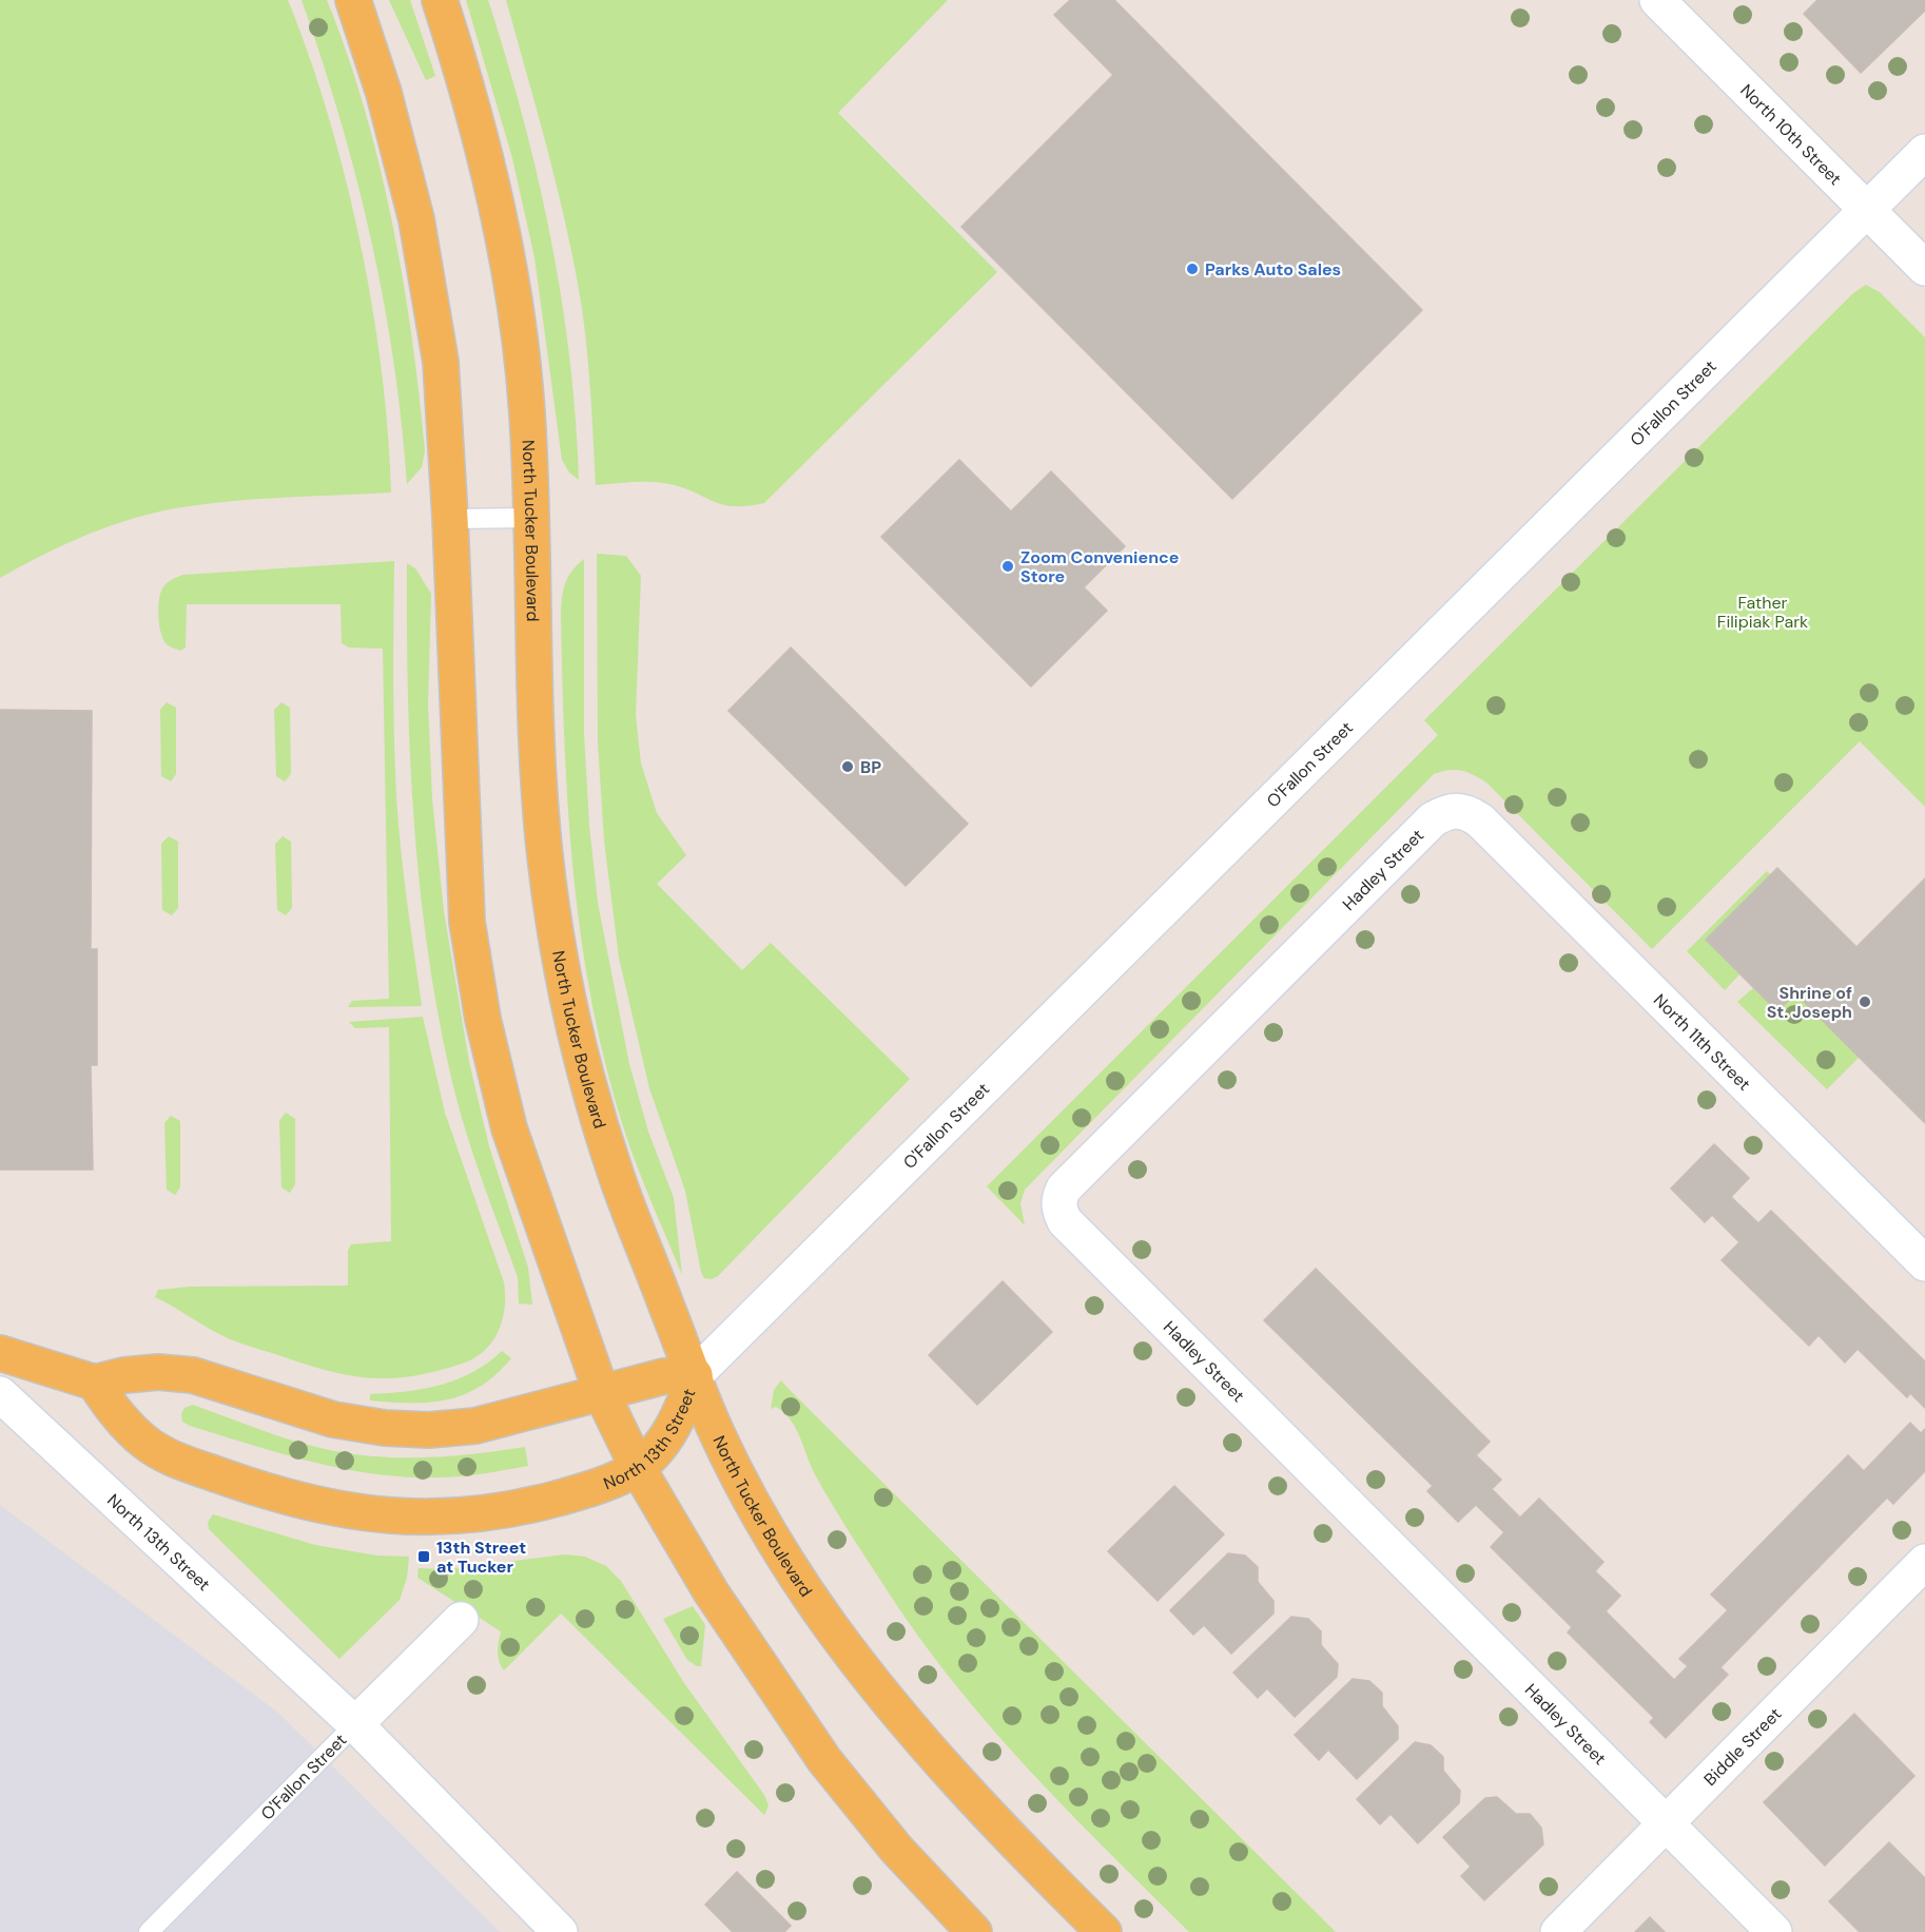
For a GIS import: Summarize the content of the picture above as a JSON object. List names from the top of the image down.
{
  "streets": {
    "main road": ["North Tucker Boulevard", "North 13th Street"],
    "street": [
      "North 10th Street",
      "O'Fallon Street",
      "Hadley Street",
      "North 11th Street",
      "Biddle Street"
    ]
  },
  "crossings": [
    ["North 10th Street", "O'Fallon Street"],
    ["O'Fallon Street", "North Tucker Boulevard"],
    ["O'Fallon Street", "North 13th Street"],
    ["North Tucker Boulevard", "North 13th Street"],
    ["Hadley Street", "North 11th Street"],
    ["Hadley Street", "Biddle Street"]
  ],
  "parks": ["Father Filipiak Park"],
  "places": {
    "other": [
      "Parks Auto Sales",
      "Zoom Convenience Store",
      "BP",
      "Shrine of St. Joseph"
    ],
    "transit": ["13th Street at Tucker"]
  }
}
